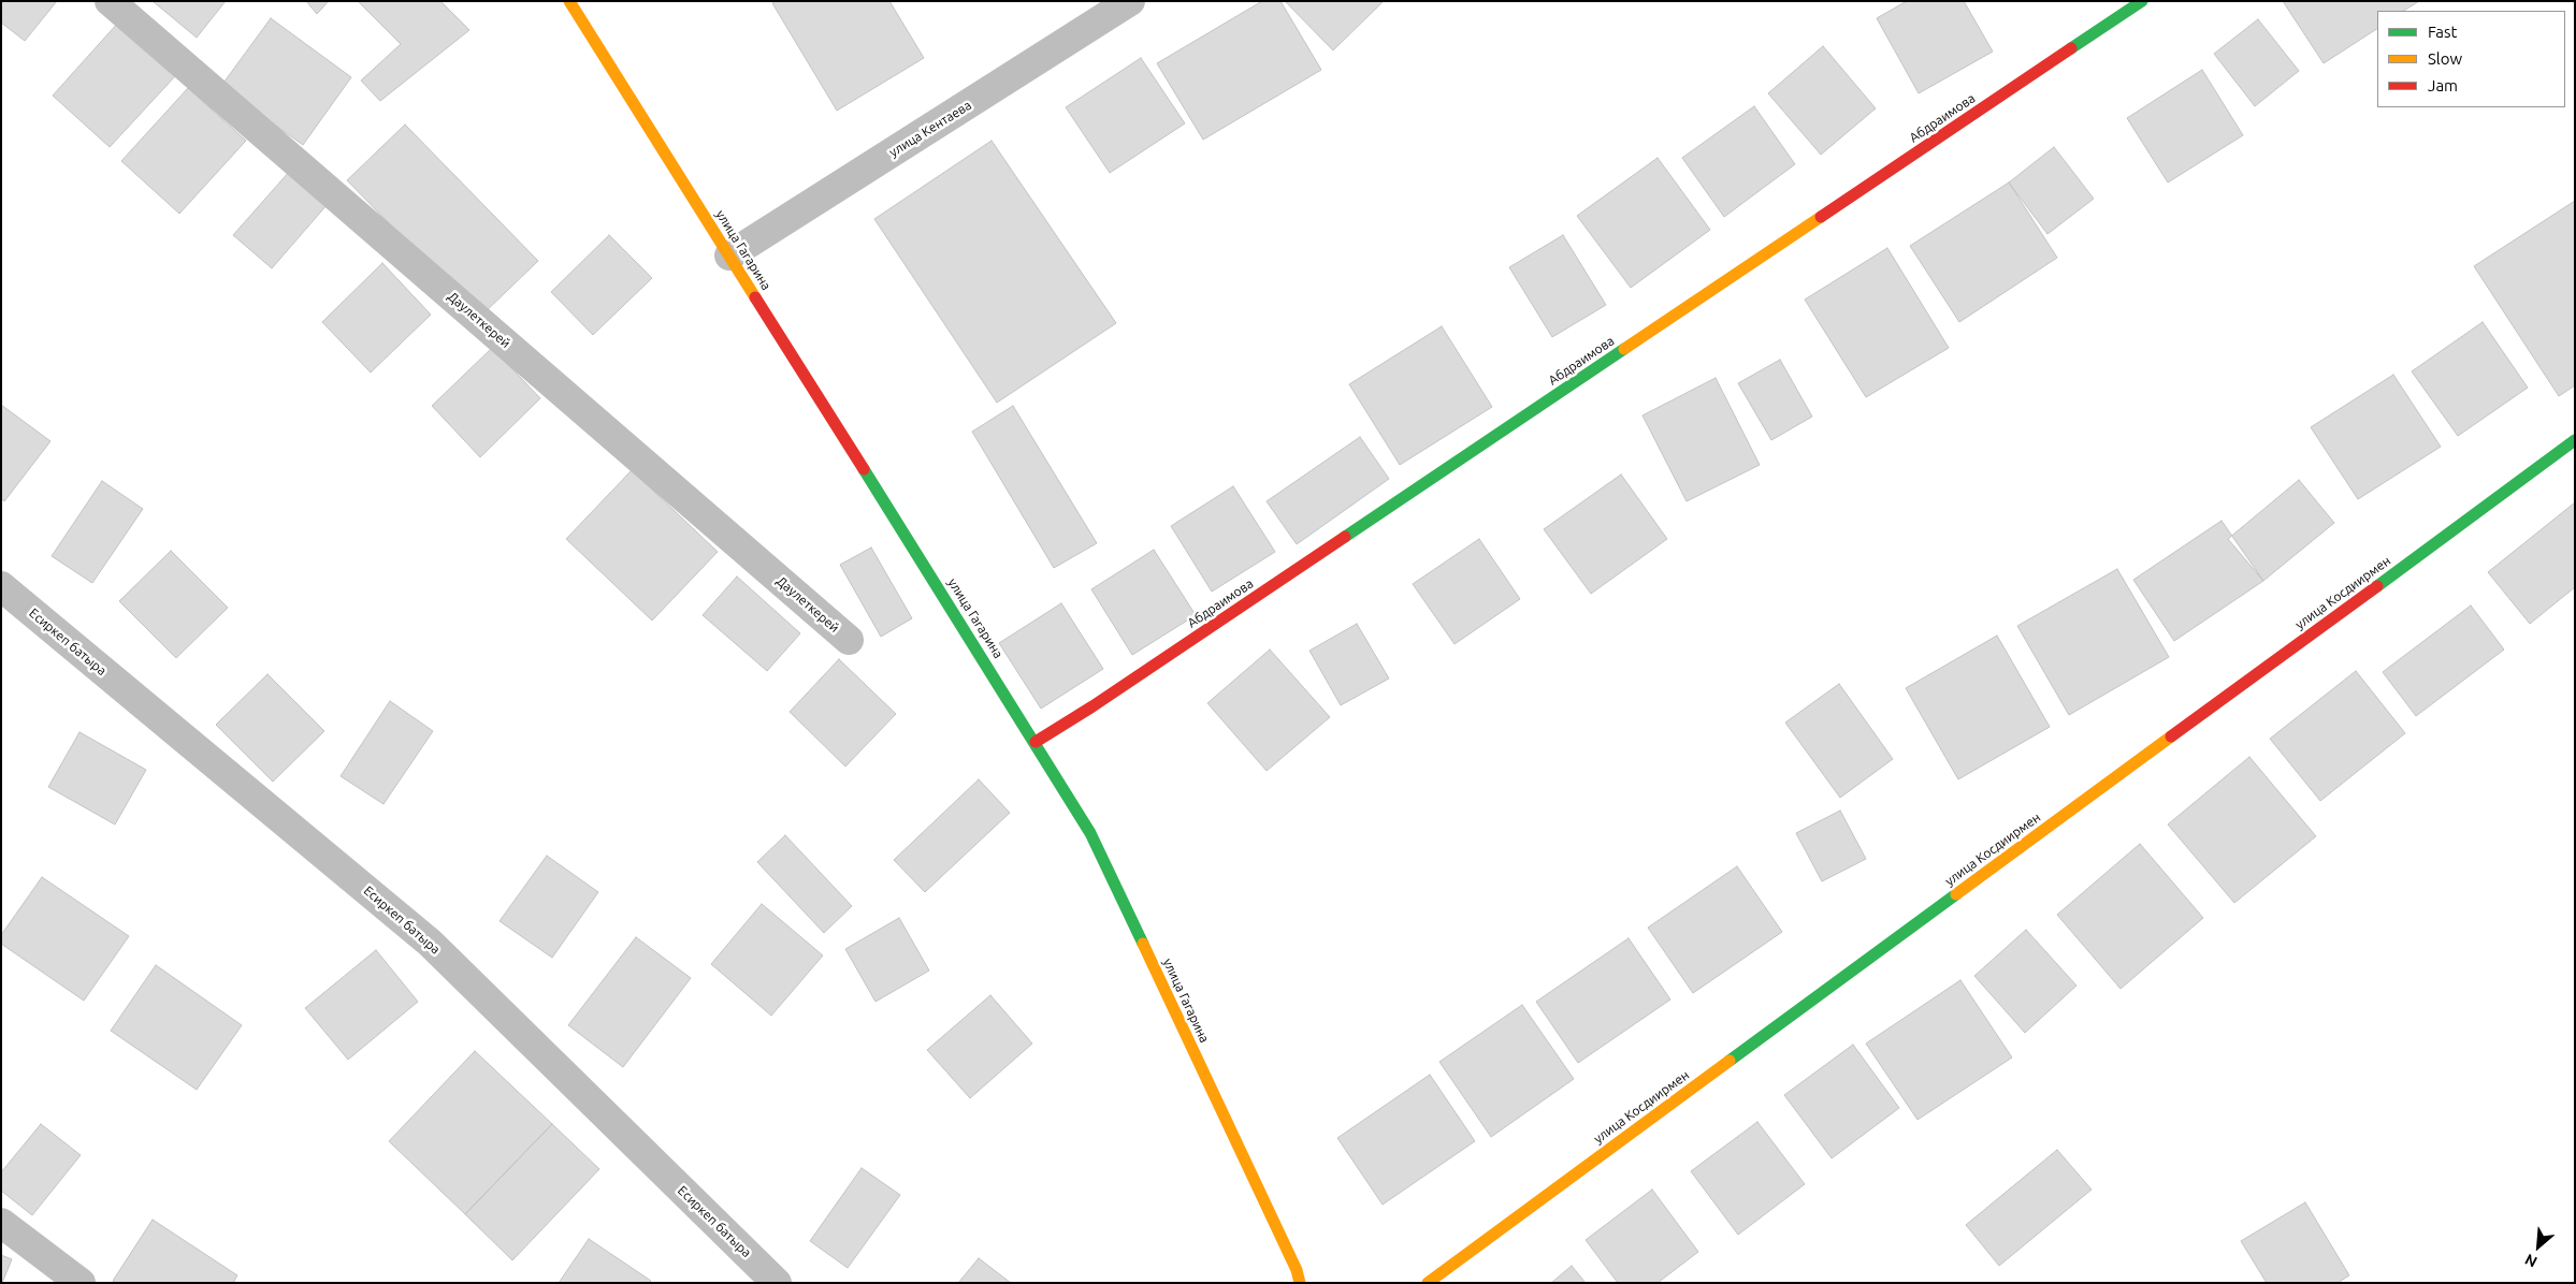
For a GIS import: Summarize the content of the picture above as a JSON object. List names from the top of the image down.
{
  "streets": {
    "street": [
      "Абдраимова",
      "улица Кентаева",
      "улица Гагарина",
      "Даулеткерей",
      "улица Косдиирмен",
      "Есиркеп батыра"
    ]
  },
  "crossings": [
    ["Абдраимова", "улица Гагарина"],
    ["улица Кентаева", "улица Гагарина"]
  ],
  "legend": ["Fast", "Slow", "Jam"],
  "north": "bottom left"
}
